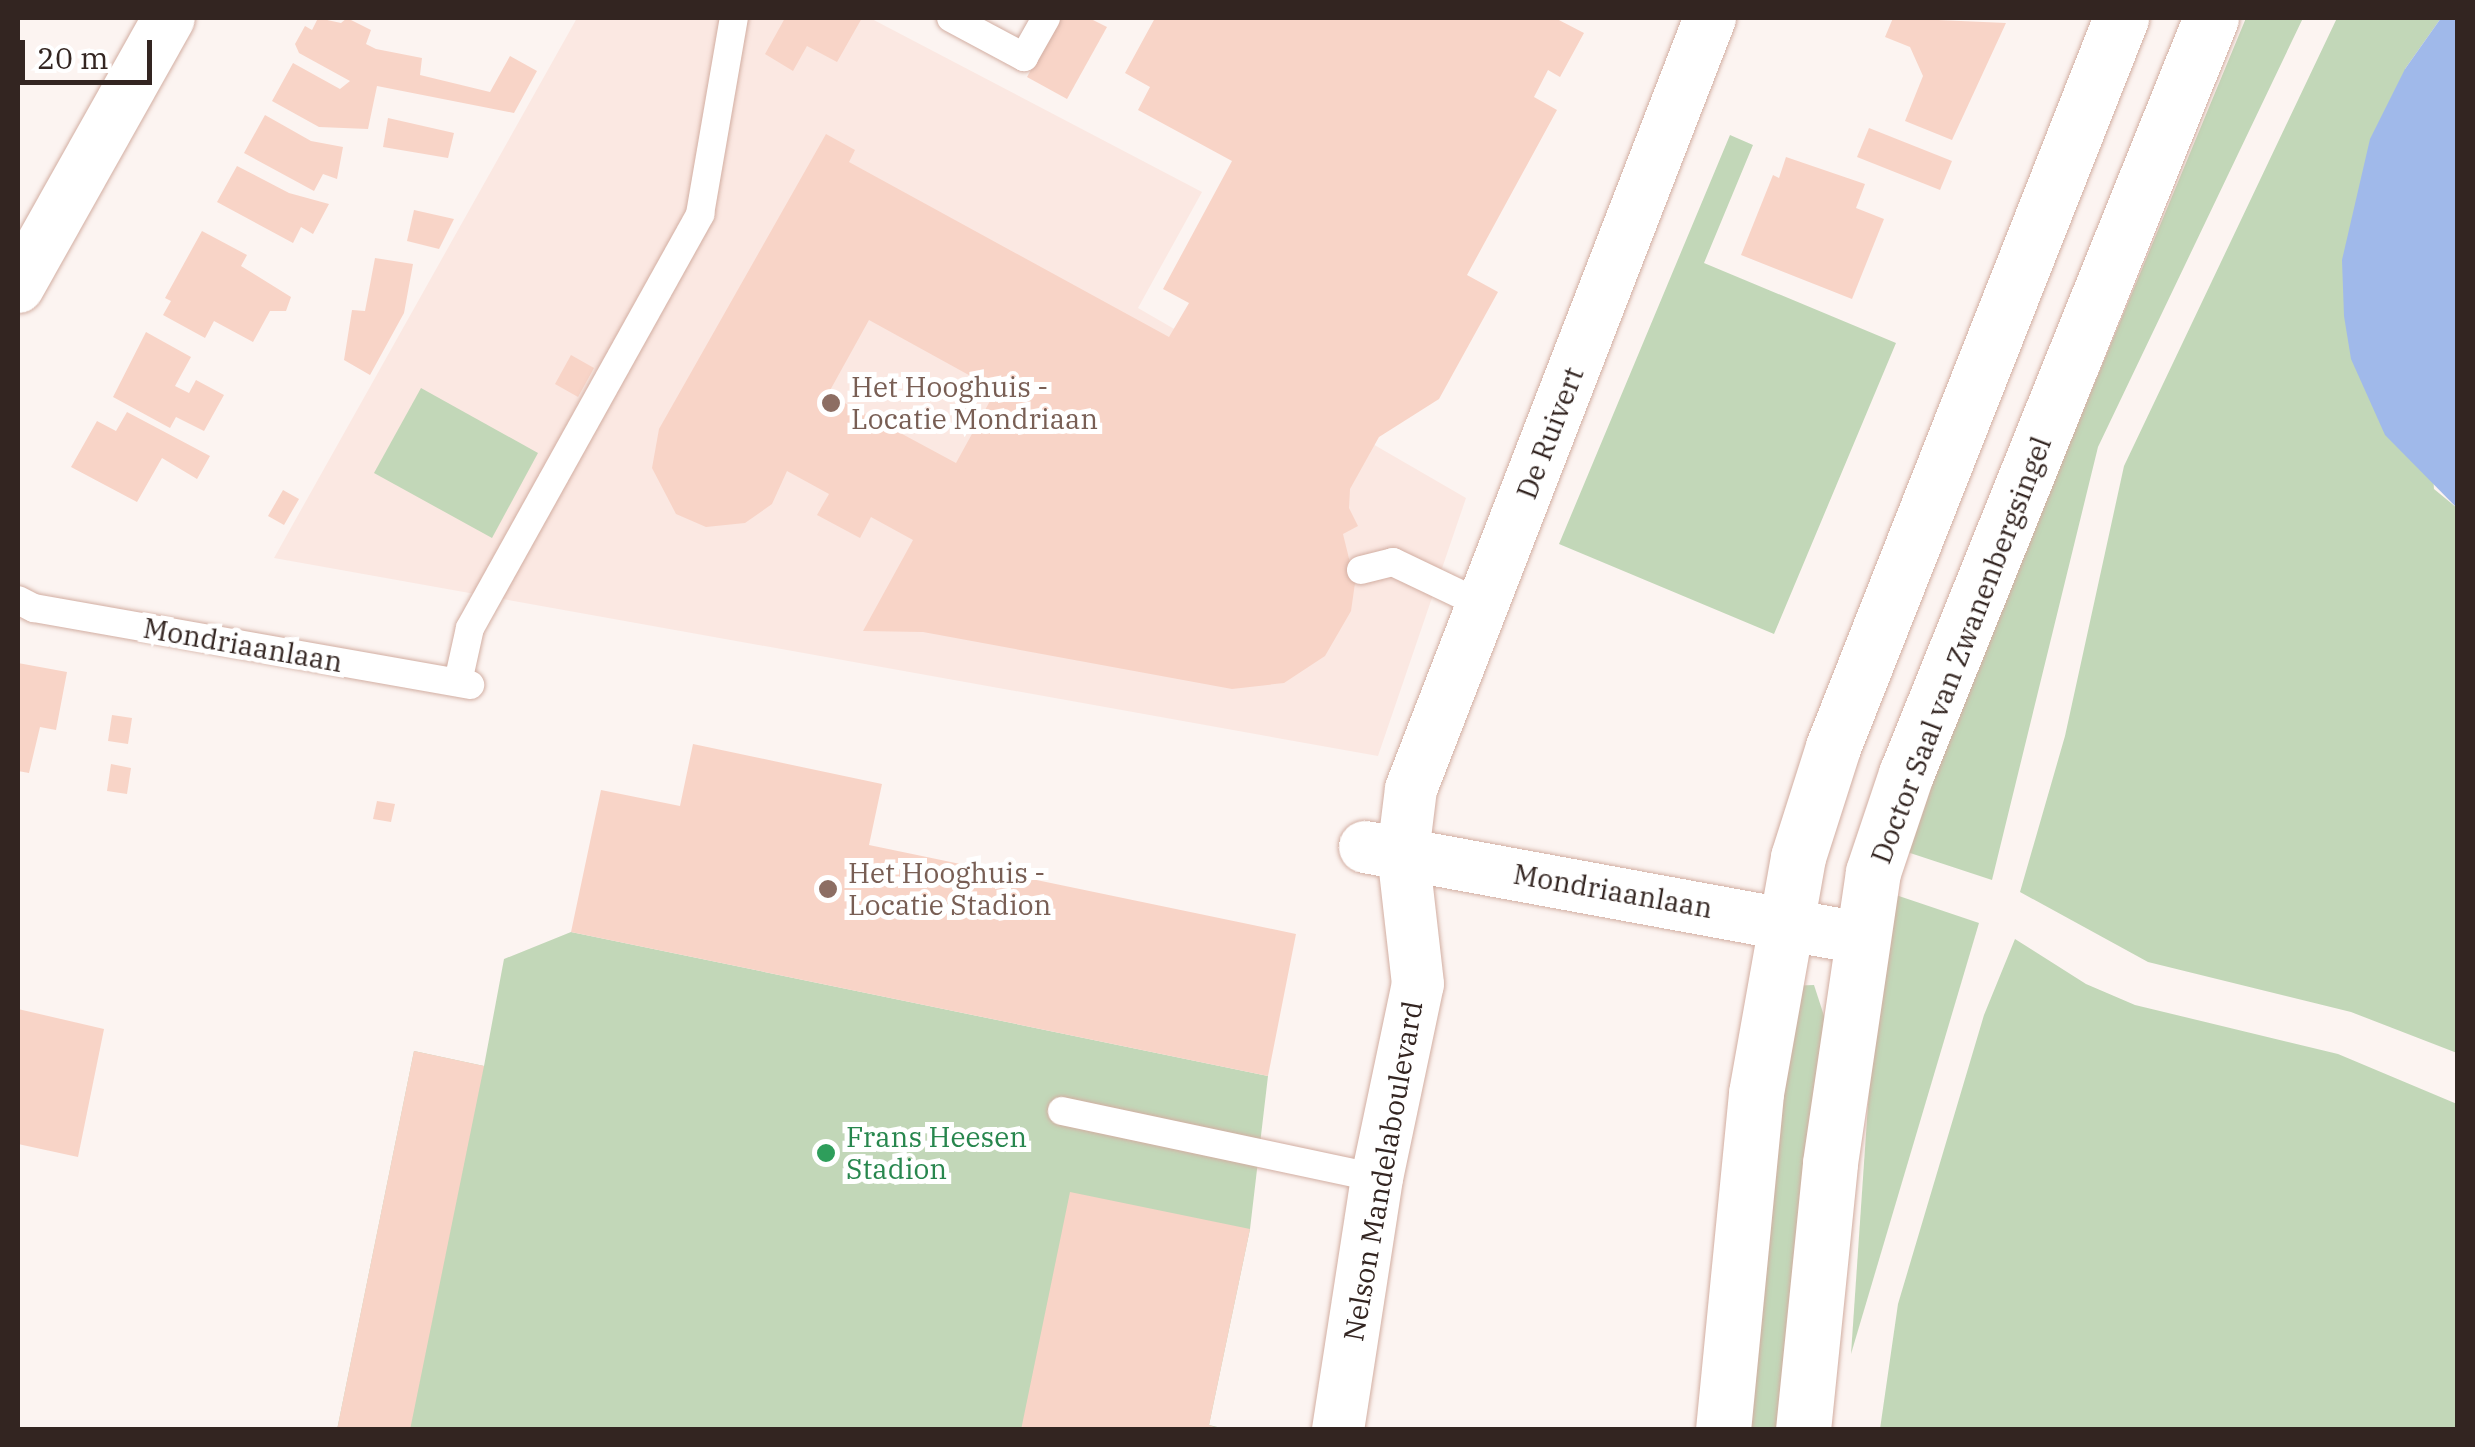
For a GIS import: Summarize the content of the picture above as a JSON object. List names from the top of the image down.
{
  "streets": {
    "main road": ["Doctor Saal van Zwanenbergsingel"],
    "street": ["De Ruivert", "Mondriaanlaan", "Nelson Mandelaboulevard"]
  },
  "crossings": [
    ["De Ruivert", "Mondriaanlaan"],
    ["De Ruivert", "Nelson Mandelaboulevard"],
    ["Mondriaanlaan", "Doctor Saal van Zwanenbergsingel"],
    ["Mondriaanlaan", "Nelson Mandelaboulevard"]
  ],
  "places": ["Het Hooghuis - Locatie Mondriaan", "Het Hooghuis - Locatie Stadion", "Frans Heesen Stadion"],
  "scale_bar": "20 m"
}
